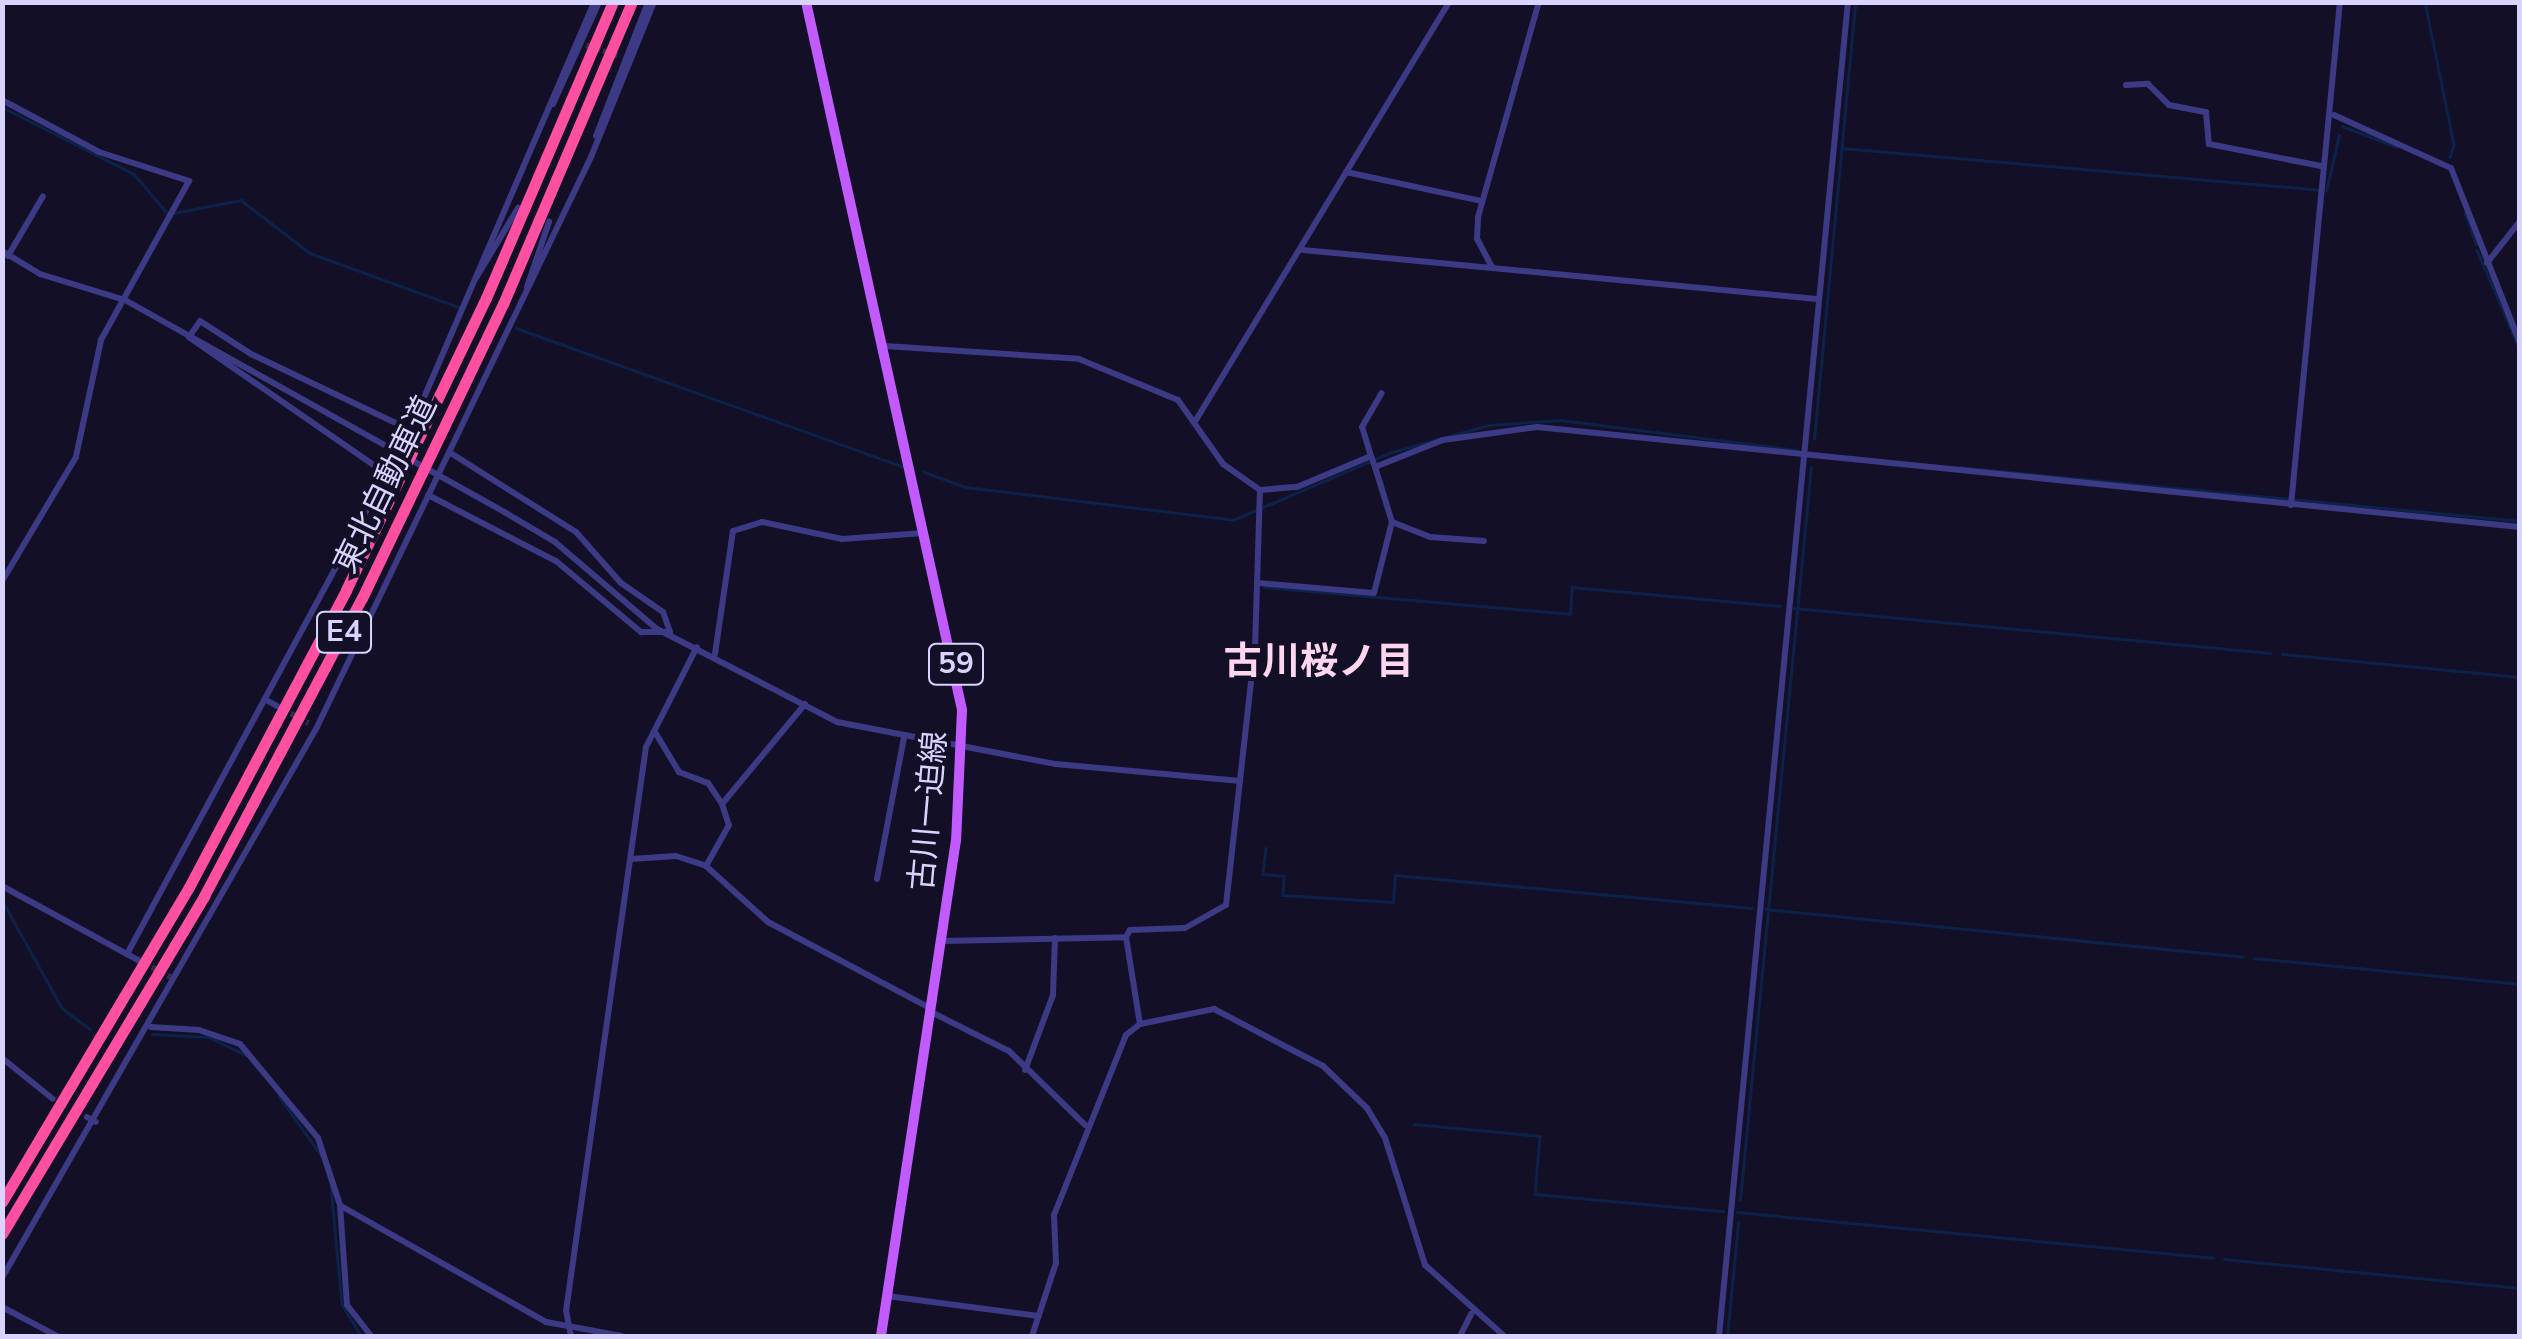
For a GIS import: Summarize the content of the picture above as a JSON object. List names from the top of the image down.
{
  "streets": {
    "highway": ["東北自動車道", "E4"],
    "main road": ["59", "古川一迫線"]
  },
  "districts": ["古川桜ノ目"]
}
